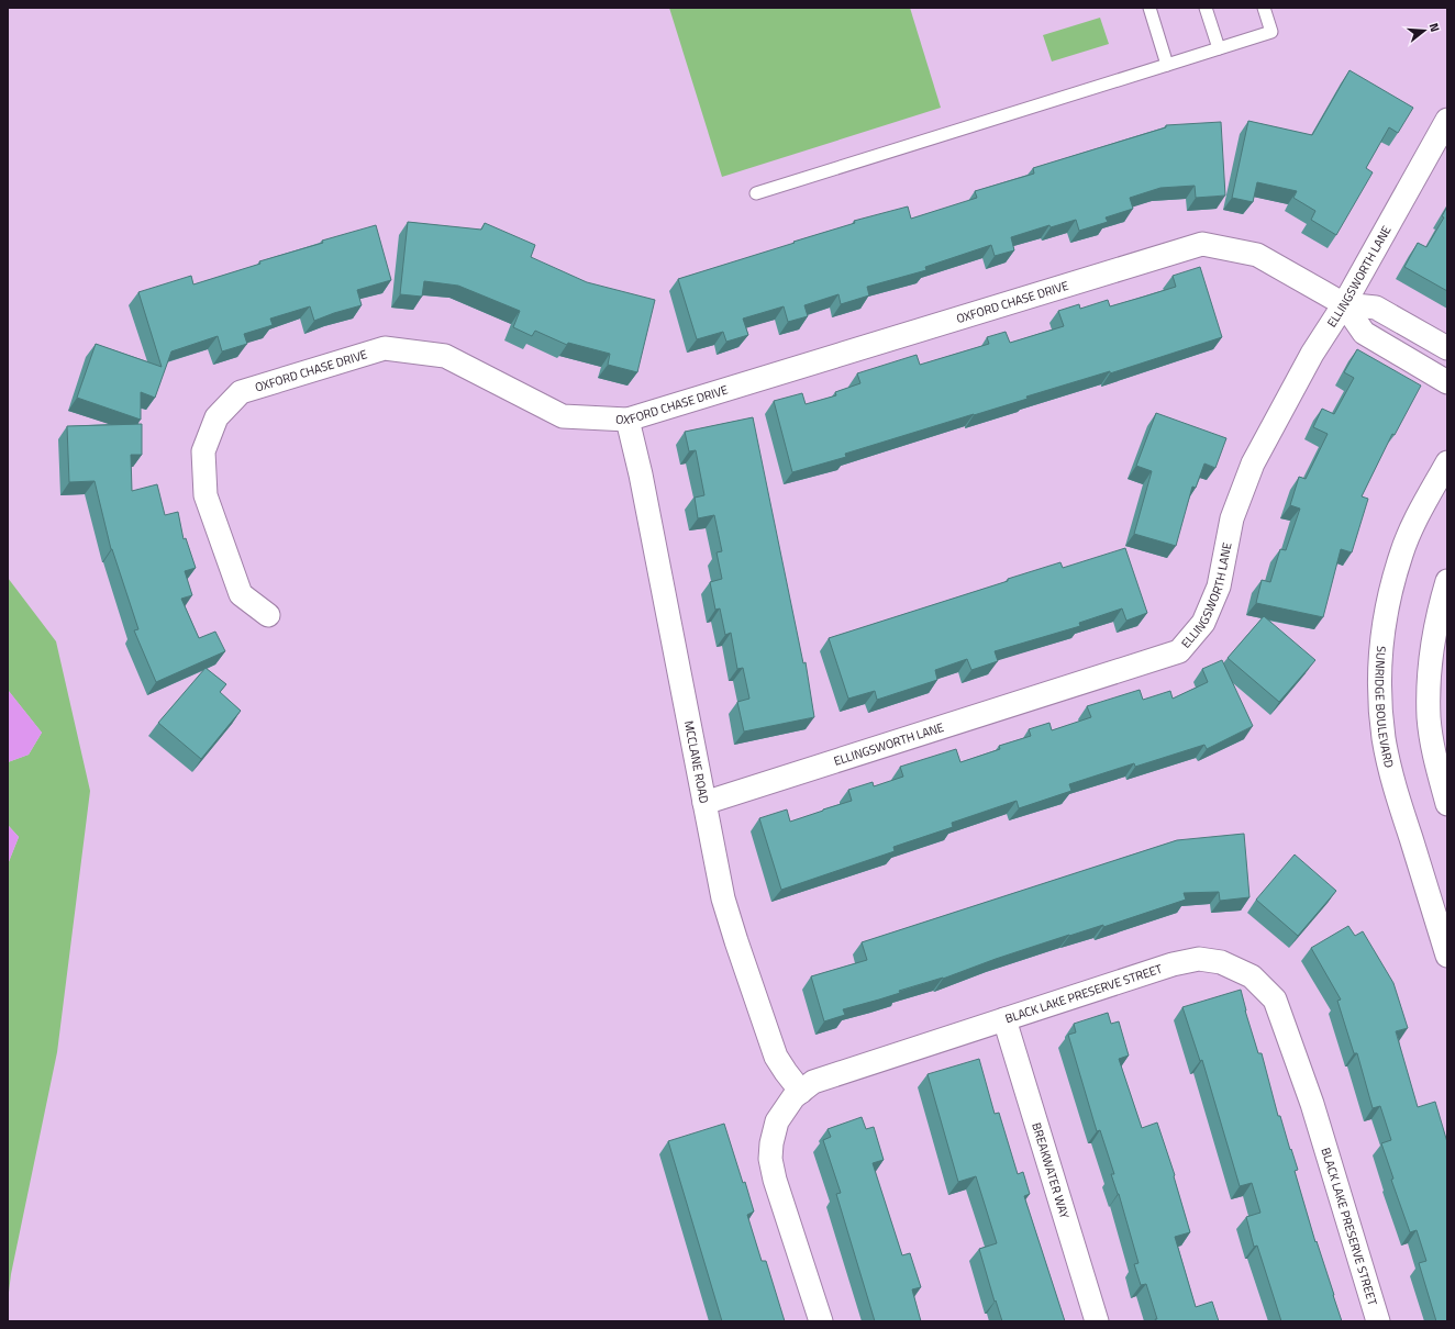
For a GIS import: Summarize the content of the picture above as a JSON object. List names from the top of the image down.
{
  "streets": {
    "street": [
      "ELLINGSWORTH LANE",
      "OXFORD CHASE DRIVE",
      "SUNRIDGE BOULEVARD",
      "MCCLANE ROAD",
      "BLACK LAKE PRESERVE STREET",
      "BREAKWATER WAY"
    ]
  },
  "crossings": [
    ["ELLINGSWORTH LANE", "OXFORD CHASE DRIVE"],
    ["ELLINGSWORTH LANE", "MCCLANE ROAD"],
    ["OXFORD CHASE DRIVE", "MCCLANE ROAD"],
    ["MCCLANE ROAD", "BLACK LAKE PRESERVE STREET"],
    ["BLACK LAKE PRESERVE STREET", "BREAKWATER WAY"]
  ],
  "north": "right"
}
